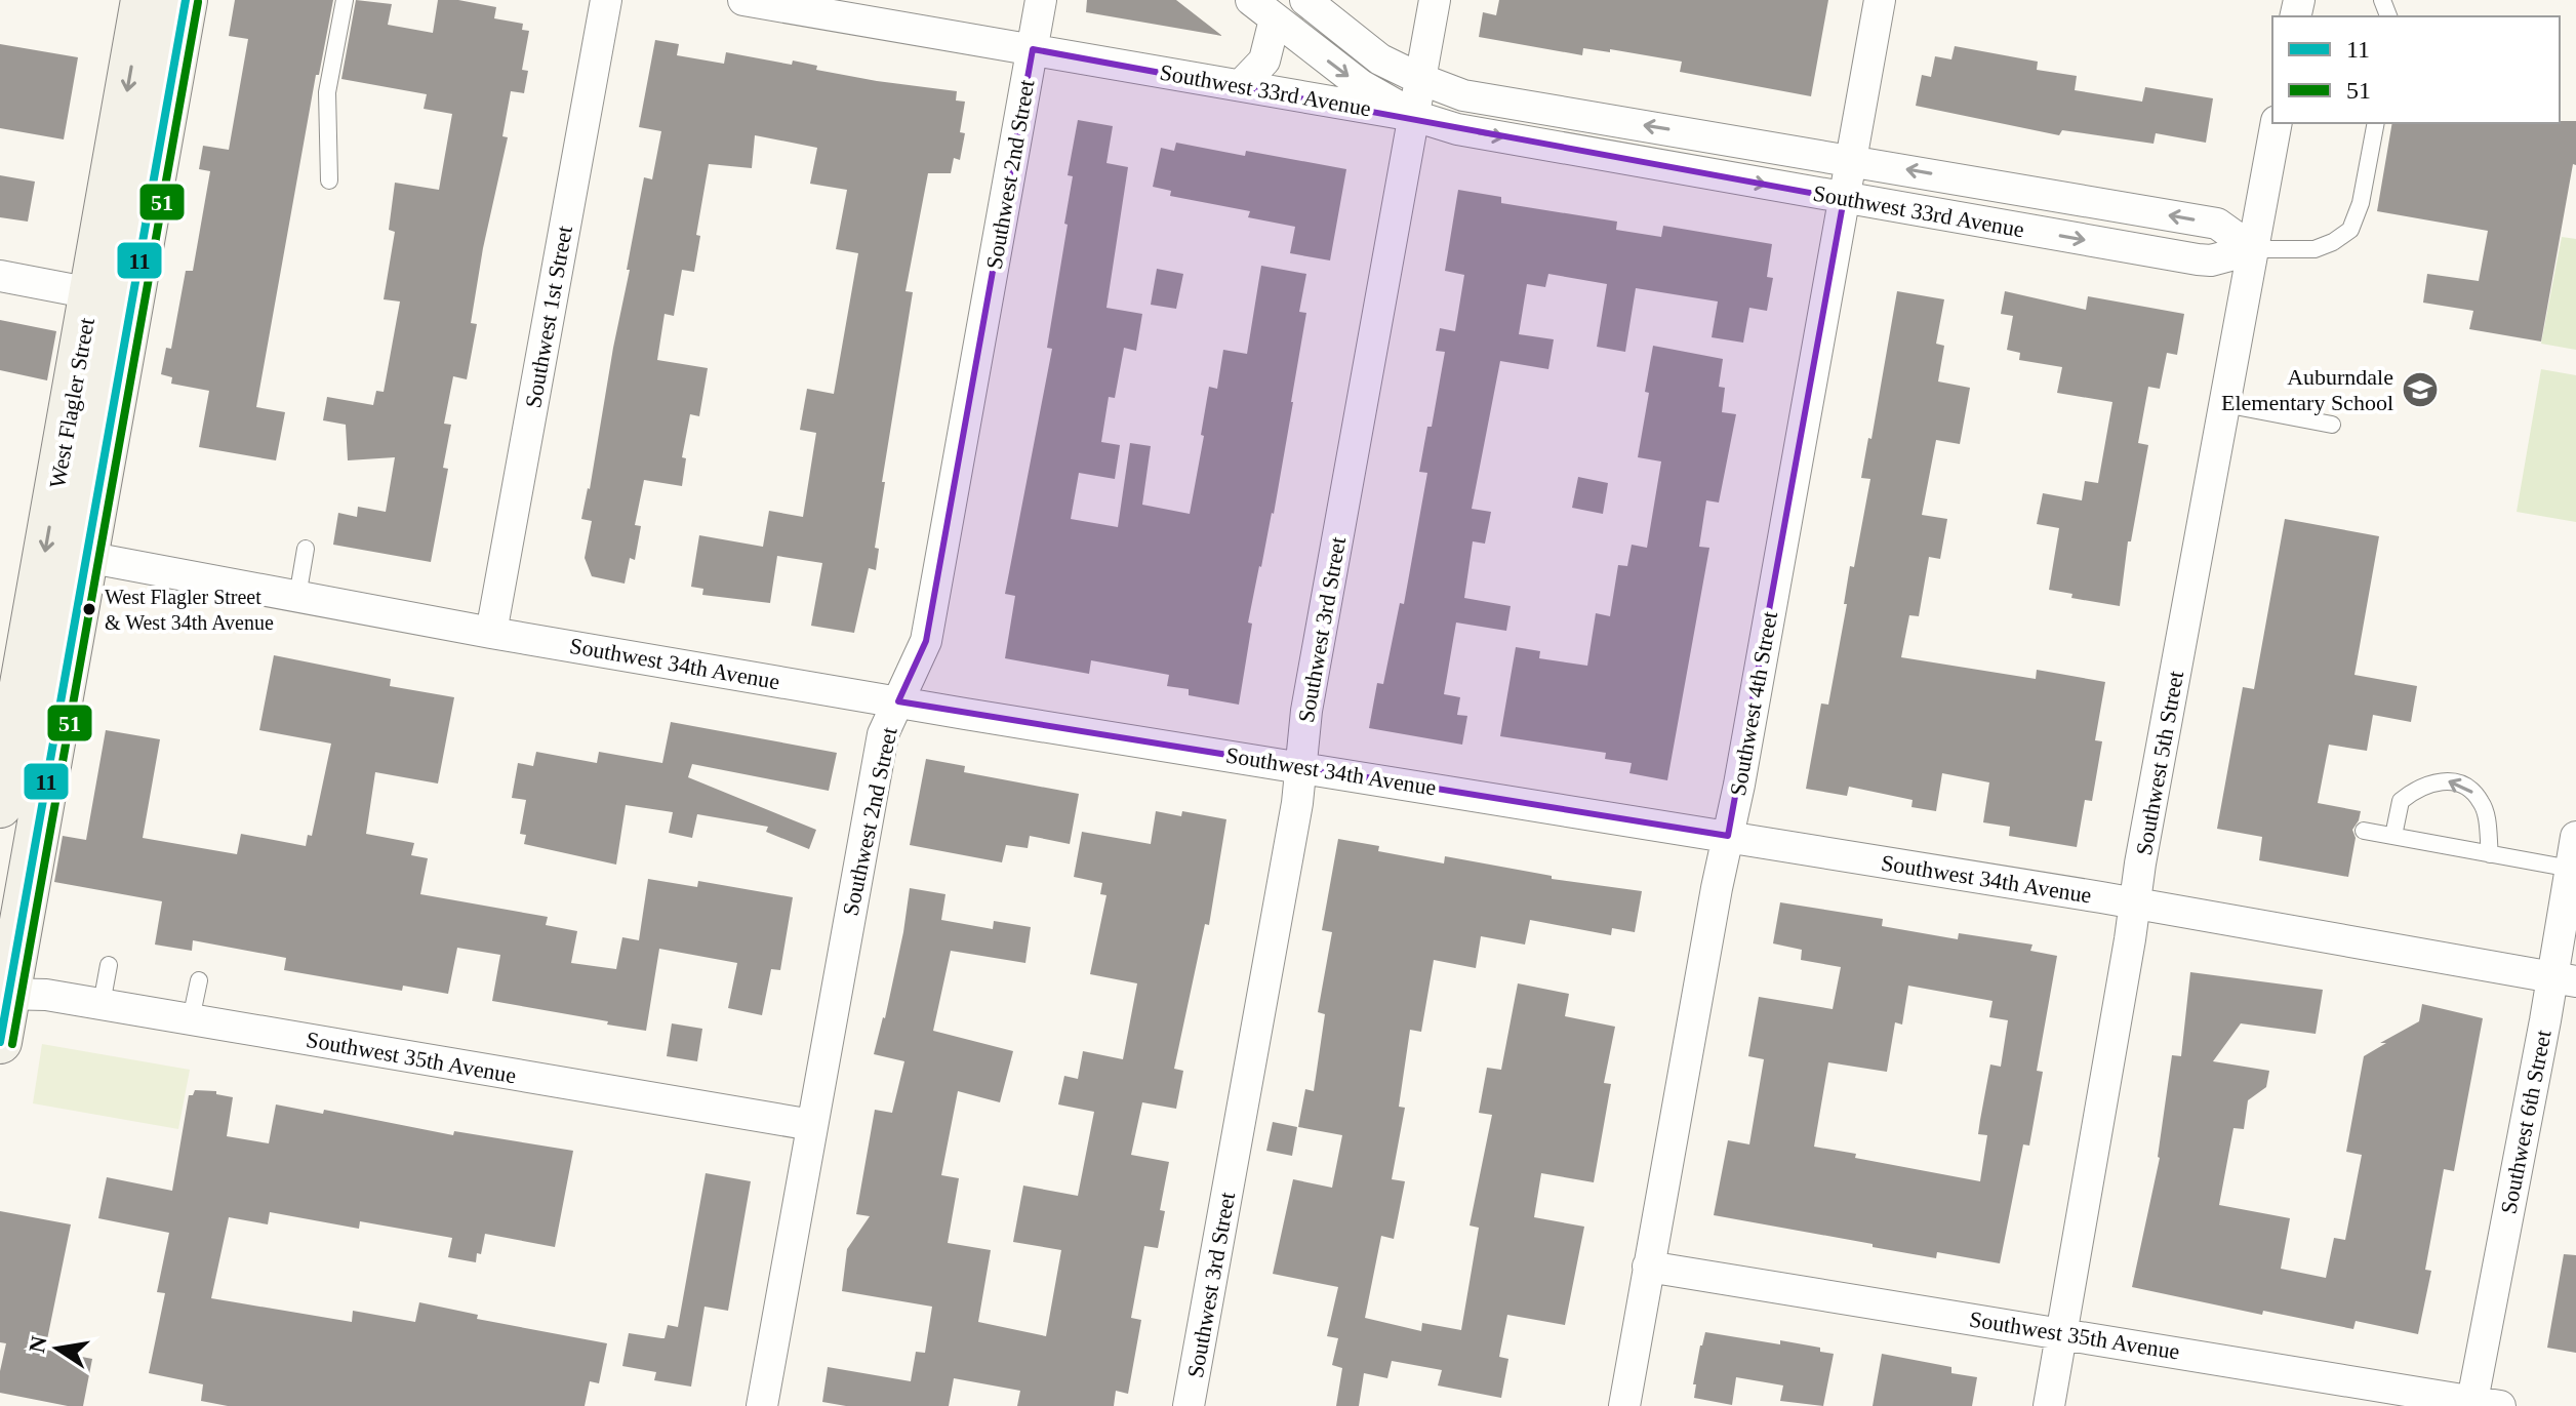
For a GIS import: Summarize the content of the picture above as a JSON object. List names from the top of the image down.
{
  "streets": {
    "main road": ["West Flagler Street"],
    "street": [
      "Southwest 33rd Avenue",
      "Southwest 2nd Street",
      "Southwest 1st Street",
      "Southwest 3rd Street",
      "Southwest 34th Avenue",
      "Southwest 4th Street",
      "Southwest 5th Street",
      "Southwest 35th Avenue",
      "Southwest 6th Street"
    ]
  },
  "crossings": [
    ["Southwest 33rd Avenue", "Southwest 2nd Street"],
    ["Southwest 33rd Avenue", "Southwest 3rd Street"],
    ["Southwest 33rd Avenue", "Southwest 4th Street"],
    ["Southwest 33rd Avenue", "Southwest 5th Street"],
    ["Southwest 2nd Street", "Southwest 34th Avenue"],
    ["Southwest 2nd Street", "Southwest 35th Avenue"],
    ["Southwest 1st Street", "Southwest 34th Avenue"],
    ["West Flagler Street", "Southwest 34th Avenue"],
    ["West Flagler Street", "Southwest 35th Avenue"],
    ["Southwest 3rd Street", "Southwest 34th Avenue"],
    ["Southwest 34th Avenue", "Southwest 4th Street"],
    ["Southwest 34th Avenue", "Southwest 5th Street"],
    ["Southwest 34th Avenue", "Southwest 6th Street"],
    ["Southwest 4th Street", "Southwest 35th Avenue"],
    ["Southwest 5th Street", "Southwest 35th Avenue"],
    ["Southwest 35th Avenue", "Southwest 6th Street"]
  ],
  "places": {
    "school or university": ["Auburndale Elementary School"],
    "other": ["West Flagler Street & West 34th Avenue"]
  },
  "lines": ["transit line 11", "transit line 51"],
  "legend": ["11", "51"],
  "north": "left"
}
